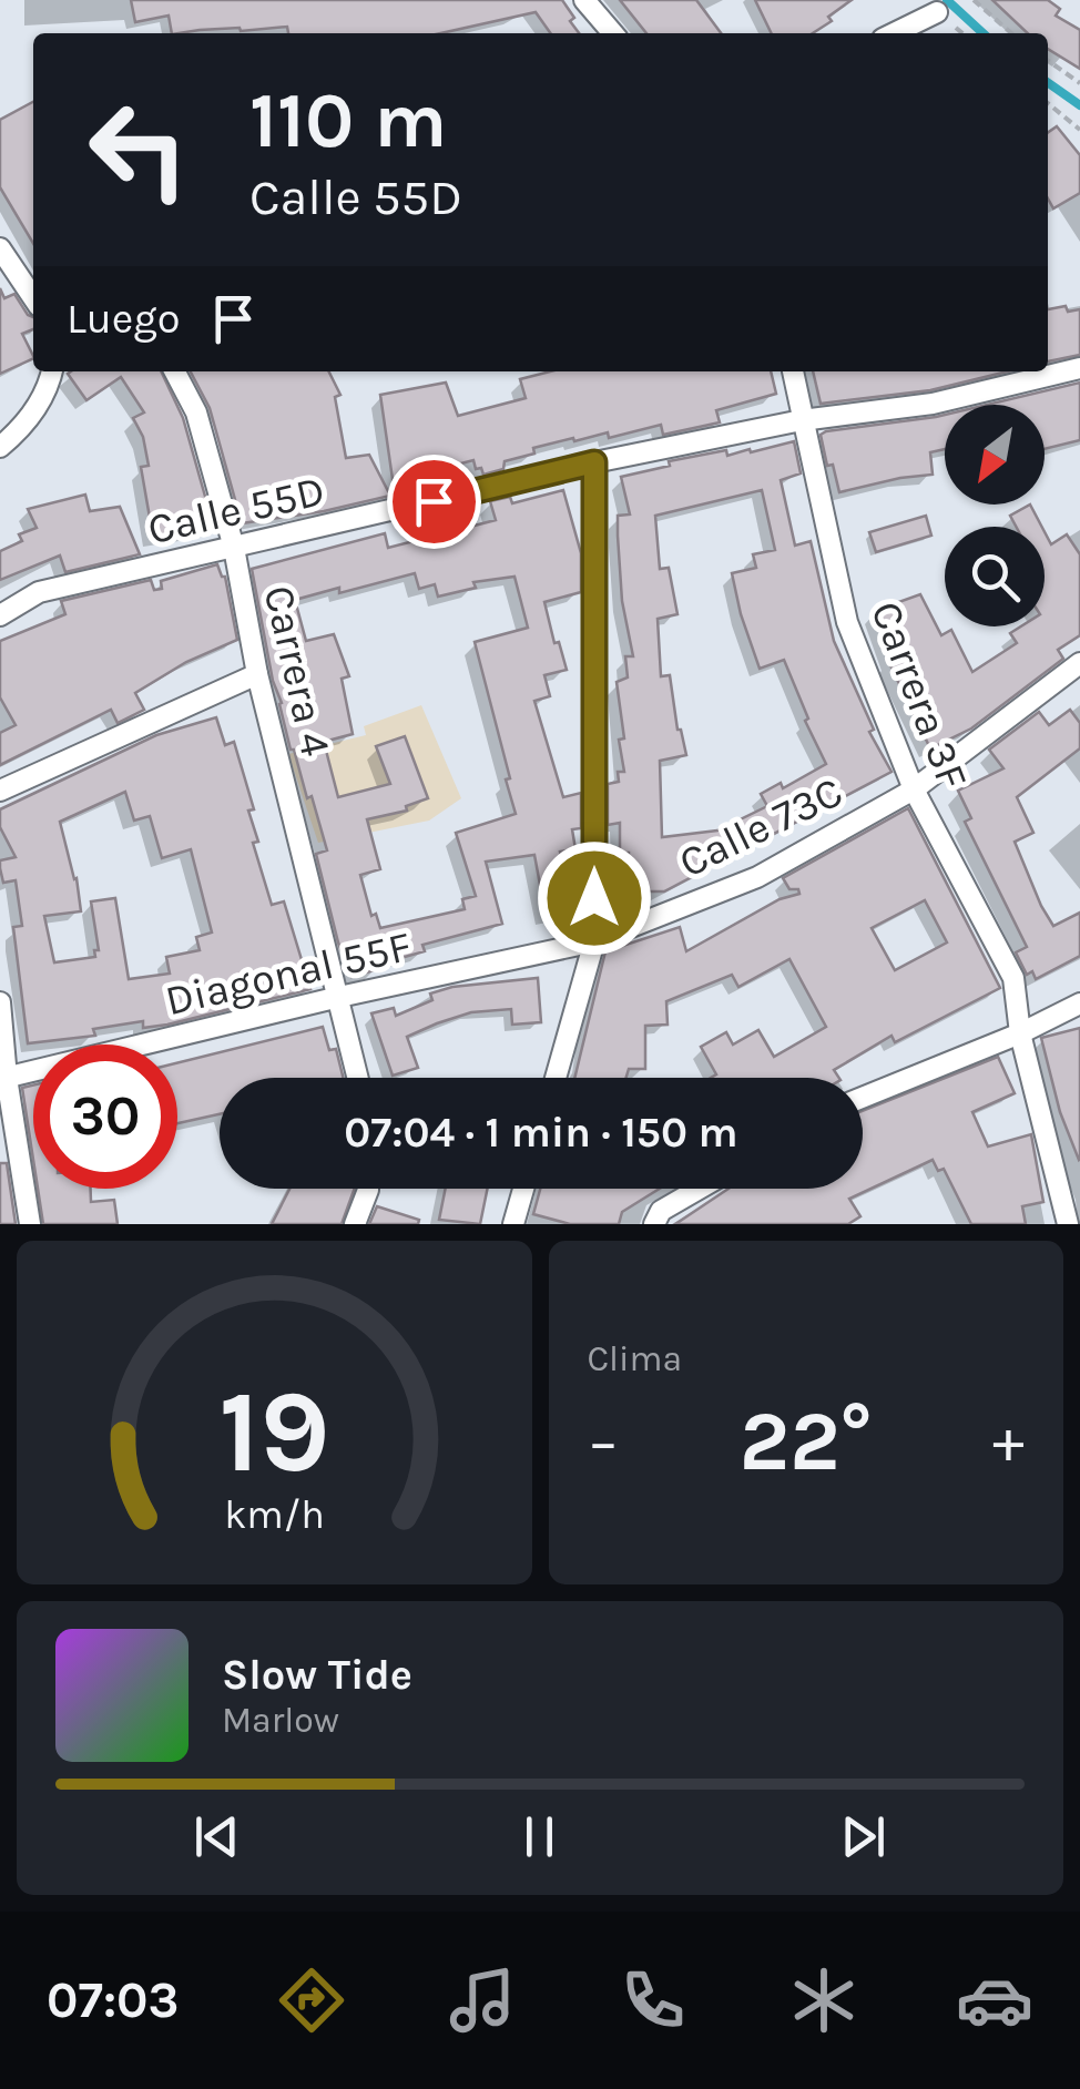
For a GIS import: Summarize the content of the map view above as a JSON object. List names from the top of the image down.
{
  "streets": {
    "street": [
      "Calle 55D",
      "Carrera 4",
      "Carrera 3F",
      "Calle 73C",
      "Diagonal 55F"
    ]
  },
  "crossings": [
    ["Calle 55D", "Carrera 4"],
    ["Calle 55D", "Carrera 3F"],
    ["Carrera 4", "Diagonal 55F"],
    ["Carrera 3F", "Calle 73C"],
    ["Calle 73C", "Diagonal 55F"]
  ],
  "north": "bottom left",
  "page": {
    "turn": ["110 m", "Calle 55D"],
    "then": "Luego",
    "limit": "30",
    "trip": "07:04 · 1 min · 150 m",
    "tile": "Clima",
    "heat": ["−", "22°", "+"],
    "song": ["Slow Tide", "Marlow"],
    "tabs": "07:03",
    "gauge": ["19", "km/h"]
  }
}
